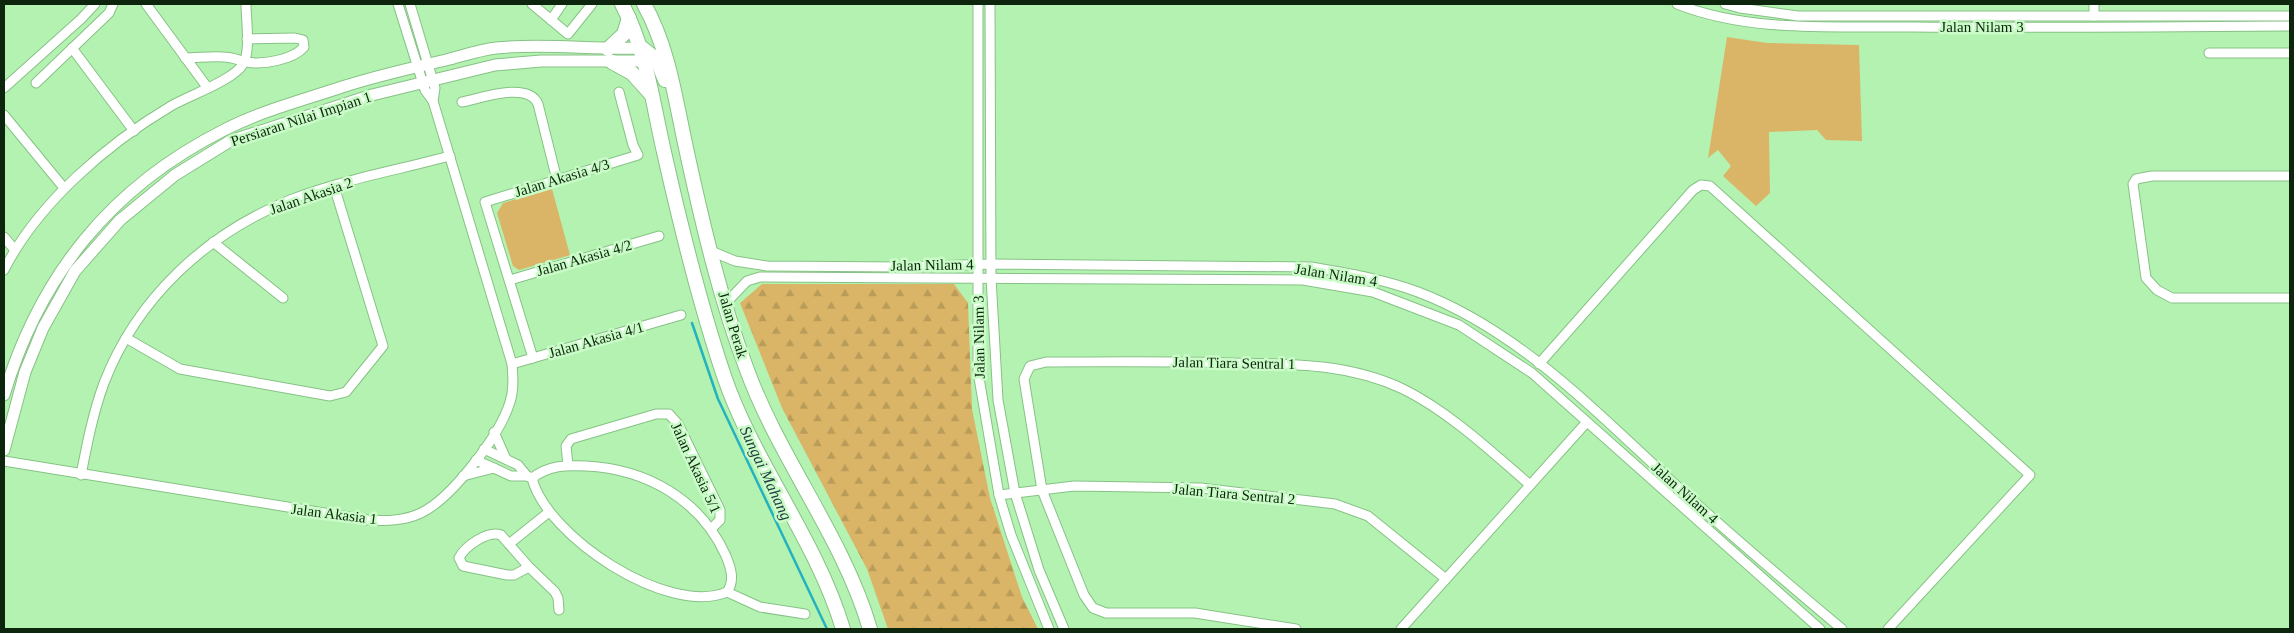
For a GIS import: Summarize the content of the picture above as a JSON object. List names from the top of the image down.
{
  "streets": {
    "main road": ["Jalan Perak"],
    "street": [
      "Jalan Nilam 3",
      "Persiaran Nilai Impian 1",
      "Jalan Akasia 4/3",
      "Jalan Akasia 2",
      "Jalan Akasia 4/2",
      "Jalan Nilam 4",
      "Jalan Akasia 4/1",
      "Jalan Tiara Sentral 1",
      "Jalan Akasia 5/1",
      "Jalan Tiara Sentral 2",
      "Jalan Akasia 1"
    ]
  },
  "crossings": [
    ["Jalan Nilam 3", "Jalan Nilam 4"],
    ["Jalan Nilam 3", "Jalan Tiara Sentral 2"],
    ["Persiaran Nilai Impian 1", "Jalan Perak"],
    ["Persiaran Nilai Impian 1", "Jalan Akasia 1"],
    ["Jalan Akasia 4/3", "Jalan Akasia 4/2"],
    ["Jalan Akasia 2", "Jalan Akasia 1"],
    ["Jalan Nilam 4", "Jalan Perak"],
    ["Jalan Akasia 4/1", "Jalan Akasia 1"],
    ["Jalan Tiara Sentral 1", "Jalan Tiara Sentral 2"]
  ],
  "water": ["Sungai Mahang"]
}
